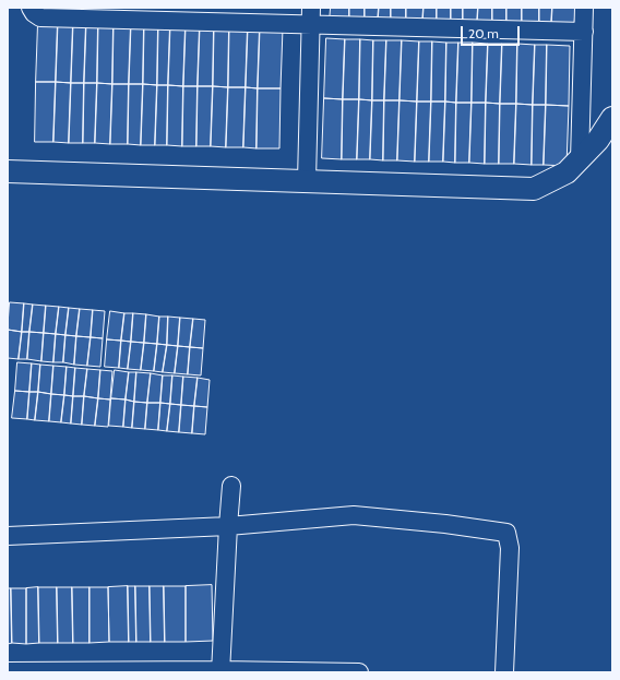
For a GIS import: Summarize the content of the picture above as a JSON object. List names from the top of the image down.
{
  "scale_bar": "20 m"
}
